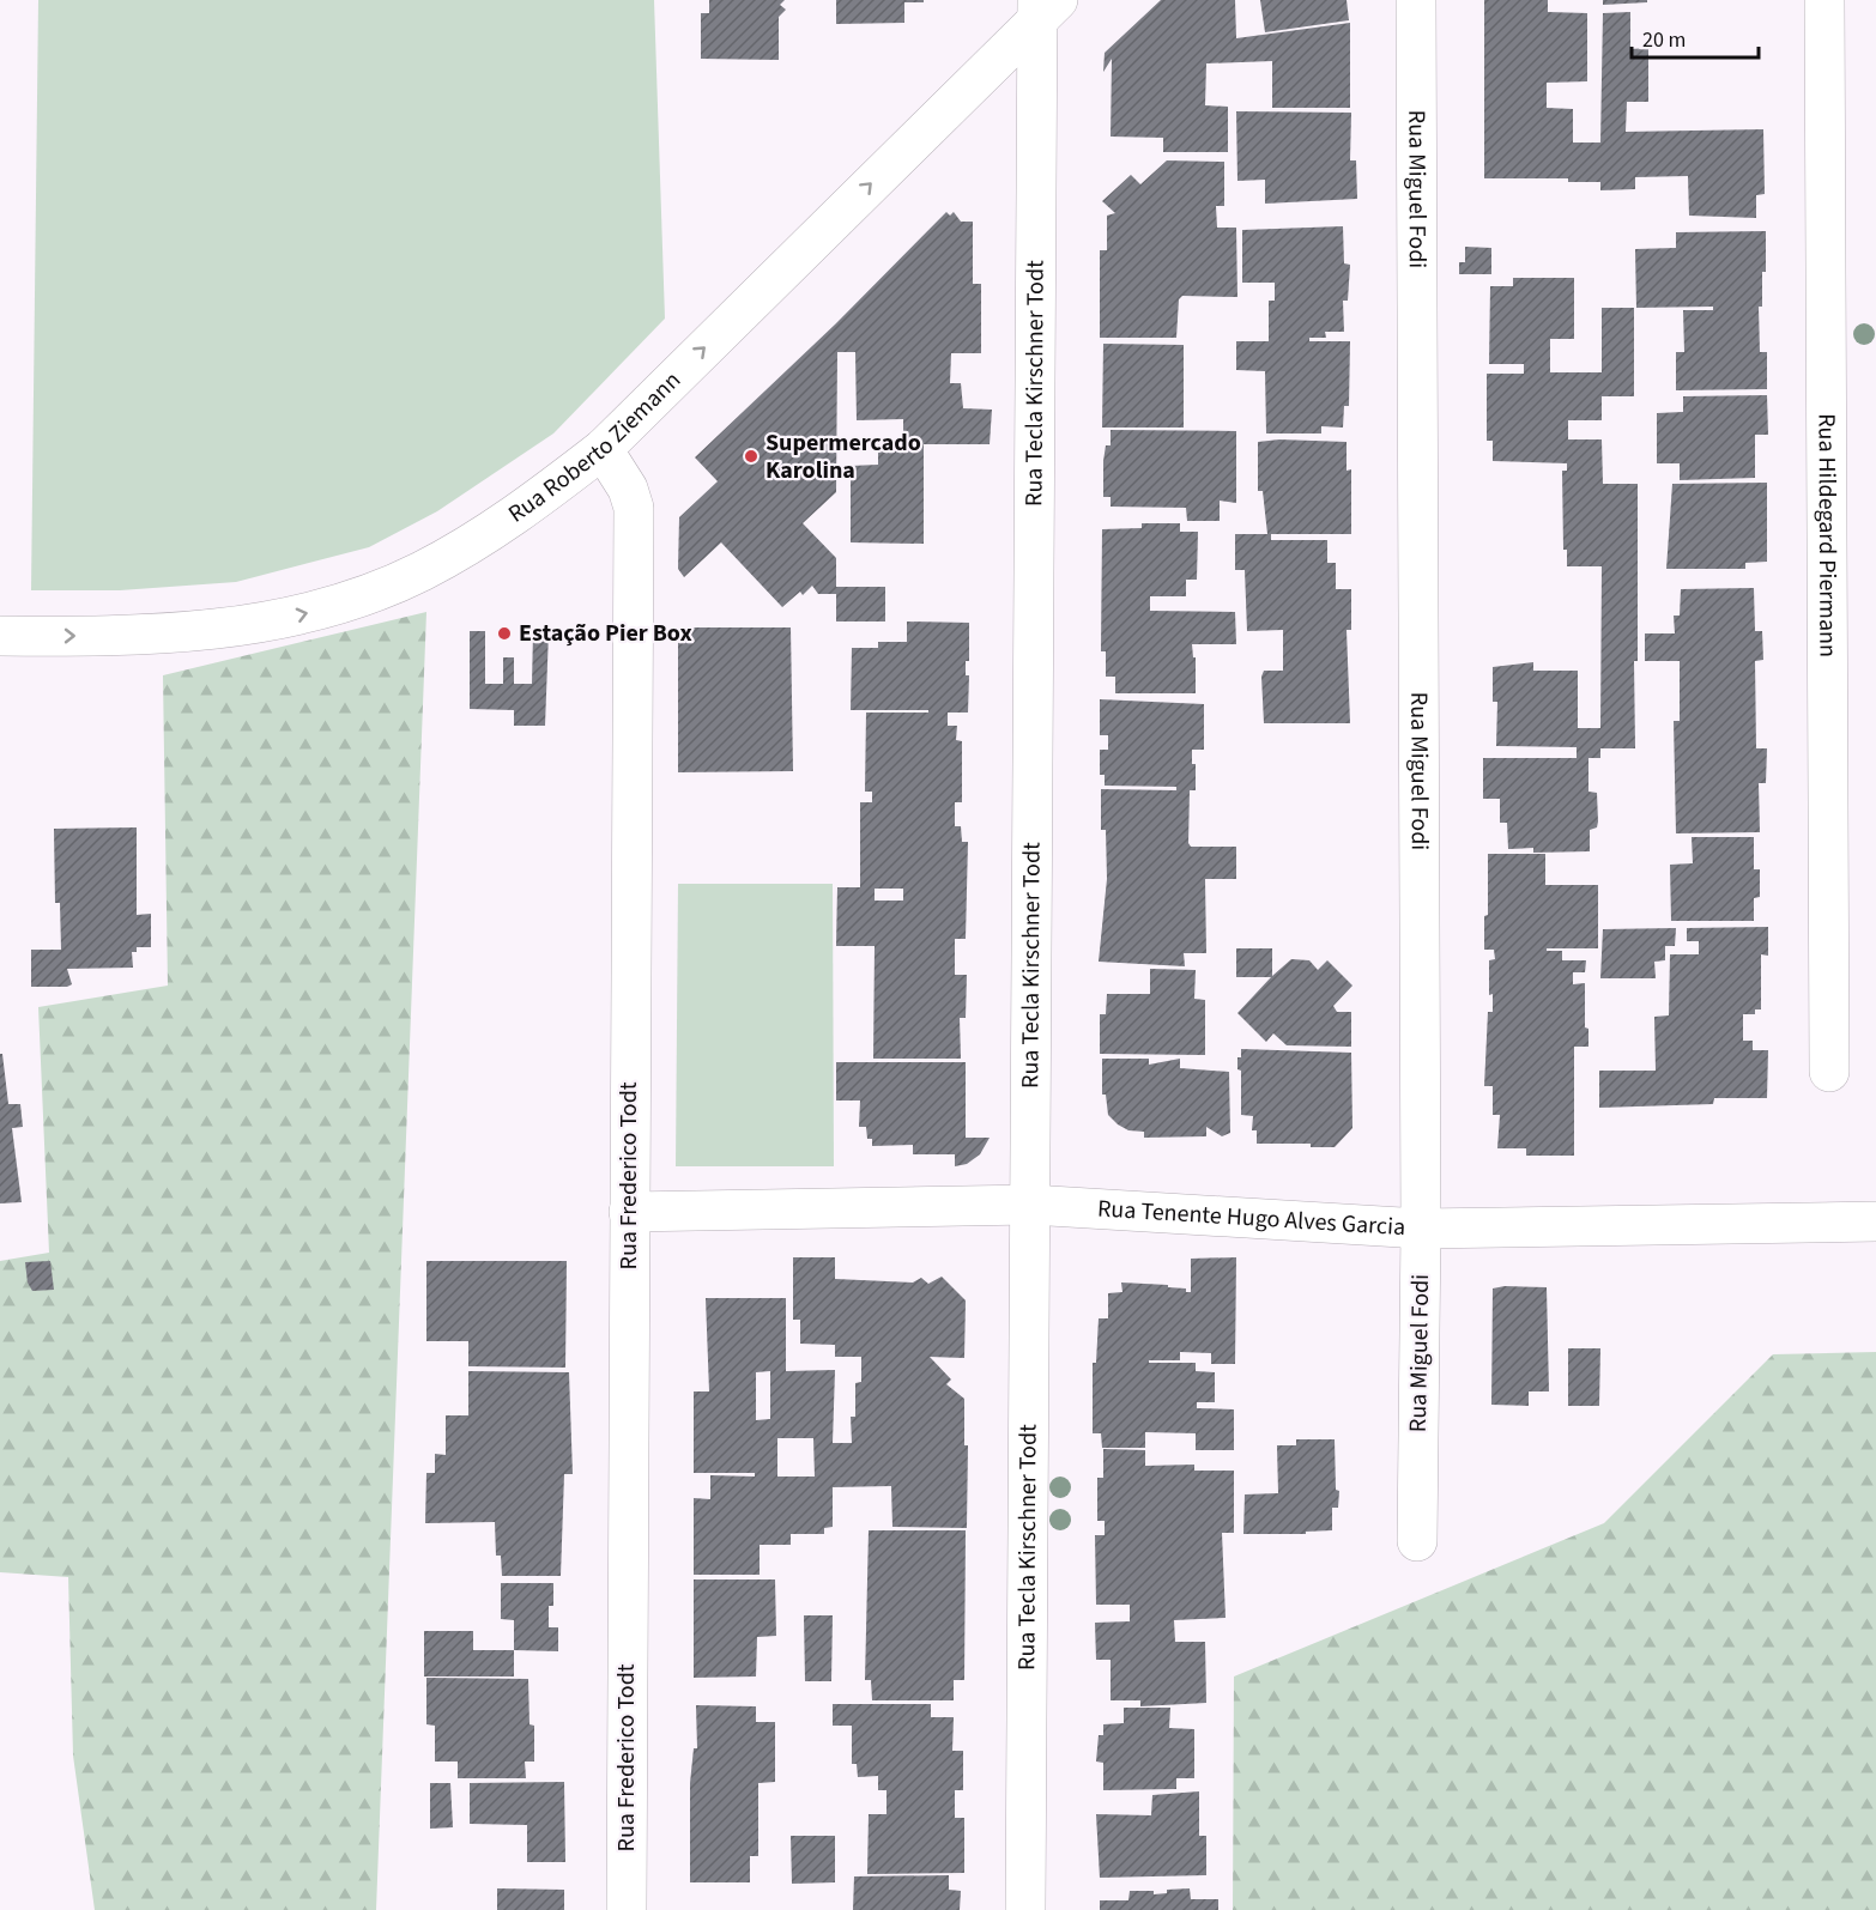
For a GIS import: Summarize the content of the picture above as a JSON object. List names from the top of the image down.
{
  "streets": {
    "street": [
      "Rua Miguel Fodi",
      "Rua Tecla Kirschner Todt",
      "Rua Roberto Ziemann",
      "Rua Hildegard Piermann",
      "Rua Frederico Todt",
      "Rua Tenente Hugo Alves Garcia"
    ]
  },
  "crossings": [
    ["Rua Miguel Fodi", "Rua Tenente Hugo Alves Garcia"],
    ["Rua Tecla Kirschner Todt", "Rua Roberto Ziemann"],
    ["Rua Tecla Kirschner Todt", "Rua Tenente Hugo Alves Garcia"],
    ["Rua Roberto Ziemann", "Rua Frederico Todt"],
    ["Rua Frederico Todt", "Rua Tenente Hugo Alves Garcia"]
  ],
  "one_way": ["Rua Roberto Ziemann"],
  "places": ["Supermercado Karolina", "Estação Pier Box"],
  "scale_bar": "20 m"
}
